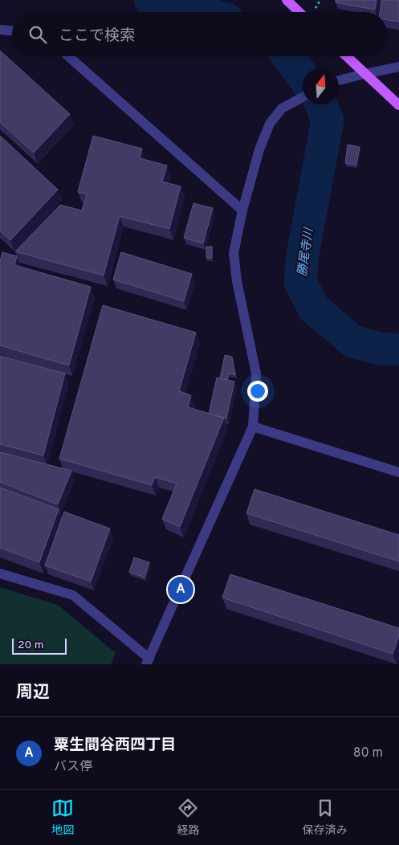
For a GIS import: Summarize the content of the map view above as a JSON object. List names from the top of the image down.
{
  "water": ["勝尾寺川"],
  "scale_bar": "20 m",
  "north": "top",
  "page": {
    "search": "ここで検索",
    "pins": "A",
    "scale": "20 m",
    "heading": "周辺",
    "list": [
      {
        "mark": "A",
        "name": "粟生間谷西四丁目",
        "note": "バス停",
        "value": "80 m"
      }
    ],
    "nav": ["地図", "経路", "保存済み"]
  }
}
